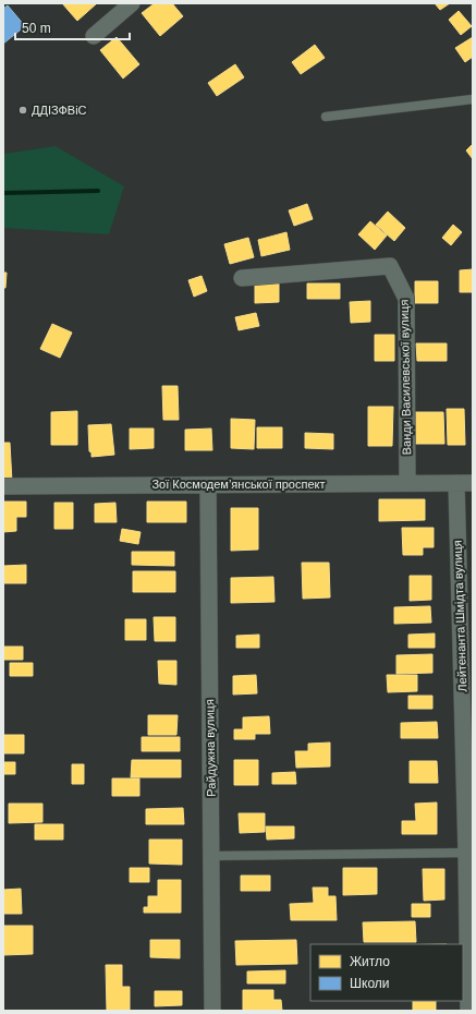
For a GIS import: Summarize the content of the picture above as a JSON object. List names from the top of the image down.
{
  "streets": {
    "street": [
      "Ванди Василевської вулиця",
      "Зої Космодем’янської проспект",
      "Лейтенанта Шмідта вулиця",
      "Райдужна вулиця"
    ]
  },
  "crossings": [
    ["Ванди Василевської вулиця", "Зої Космодем’янської проспект"],
    ["Зої Космодем’янської проспект", "Лейтенанта Шмідта вулиця"],
    ["Зої Космодем’янської проспект", "Райдужна вулиця"]
  ],
  "places": ["ДДІЗФВіС"],
  "legend": ["Житло", "Школи"],
  "scale_bar": "50 m"
}
